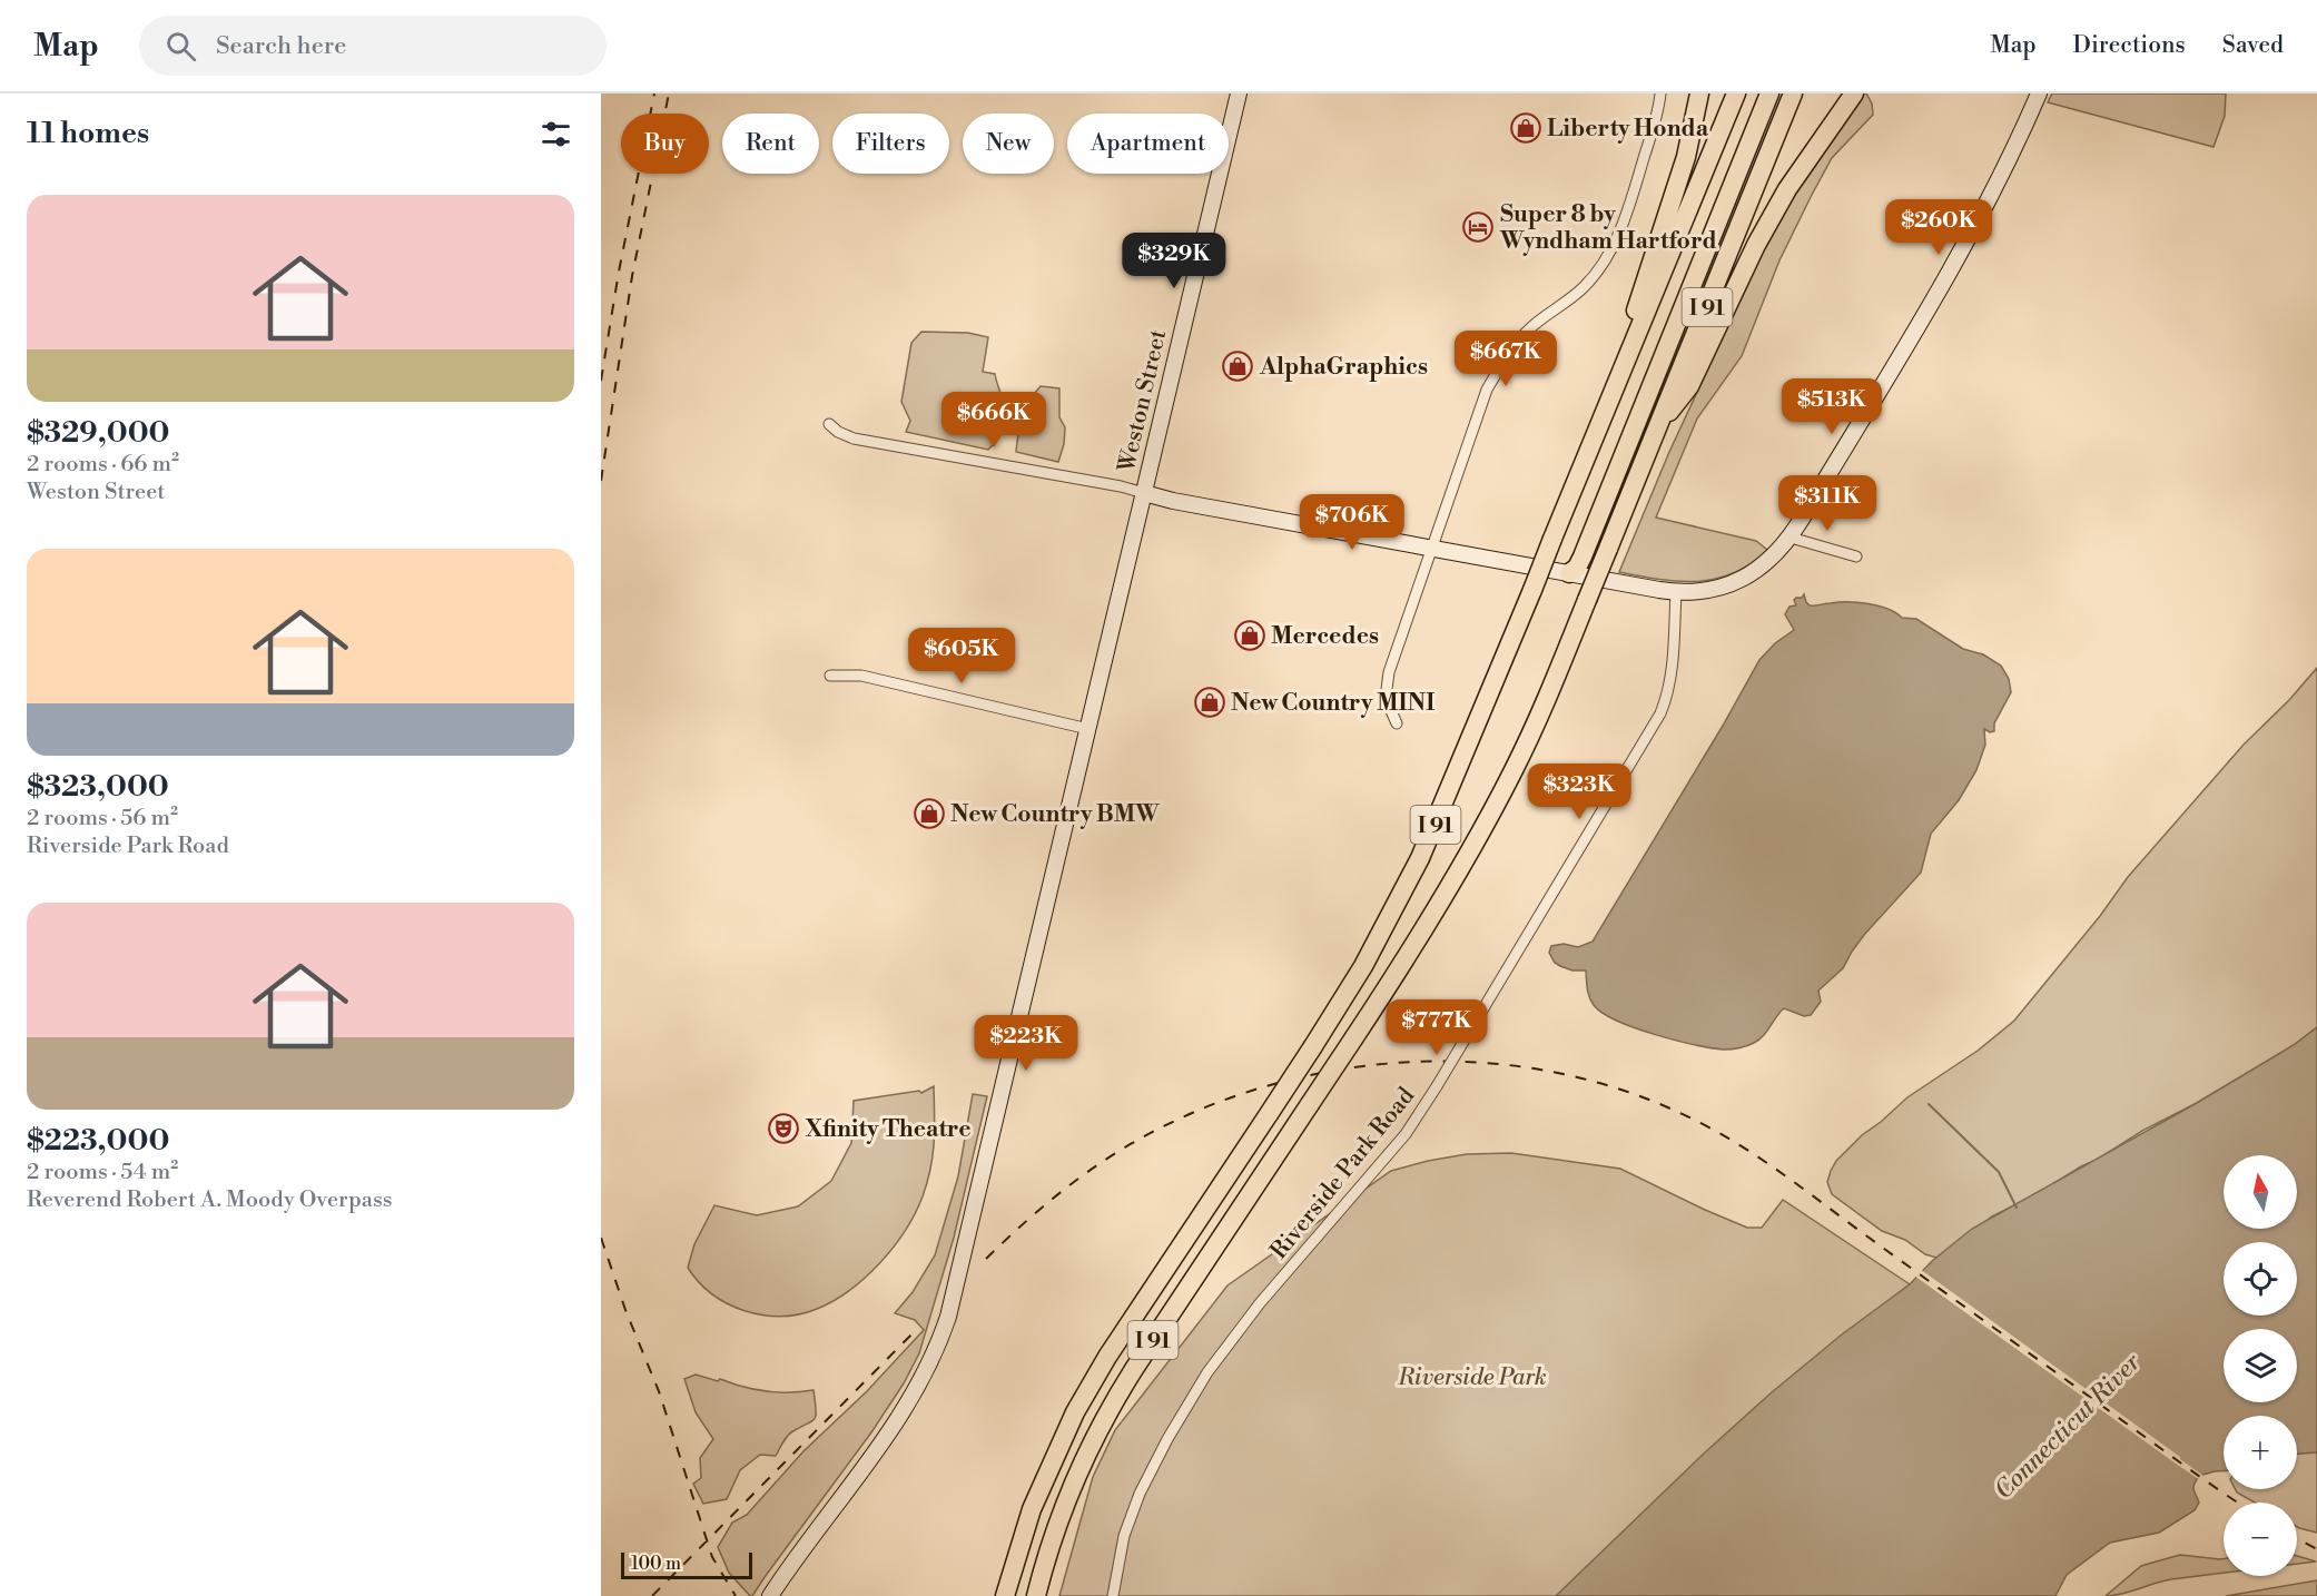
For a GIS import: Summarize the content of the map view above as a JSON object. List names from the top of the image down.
{
  "streets": {
    "highway": ["I 91"],
    "main road": ["Weston Street"],
    "street": ["Riverside Park Road"]
  },
  "crossings": [
    ["Weston Street", "Riverside Park Road"]
  ],
  "water": ["Connecticut River"],
  "parks": ["Riverside Park"],
  "places": {
    "shop": [
      "Liberty Honda",
      "AlphaGraphics",
      "Mercedes",
      "New Country MINI",
      "New Country BMW"
    ],
    "hotel": ["Super 8 by Wyndham Hartford"],
    "theatre": ["Xfinity Theatre"]
  },
  "scale_bar": "100 m",
  "north": "top",
  "page": {
    "header": "Map",
    "search": "Search here",
    "nav": ["Map", "Directions", "Saved"],
    "heading": "11 homes",
    "chip": [
      "Buy",
      "Rent",
      "Filters",
      "New",
      "Apartment"
    ],
    "list": [
      {
        "name": "$329,000",
        "note": "2 rooms · 66 m² · Weston Street"
      },
      {
        "name": "$323,000",
        "note": "2 rooms · 56 m² · Riverside Park Road"
      },
      {
        "name": "$223,000",
        "note": "2 rooms · 54 m² · Reverend Robert A. Moody Overpass"
      }
    ],
    "price": [
      "$260K",
      "$329K",
      "$667K",
      "$513K",
      "$666K",
      "$311K",
      "$706K",
      "$605K",
      "$323K",
      "$777K",
      "$223K"
    ],
    "map_buttons": ["+", "−"],
    "scale": "100 m"
  }
}
